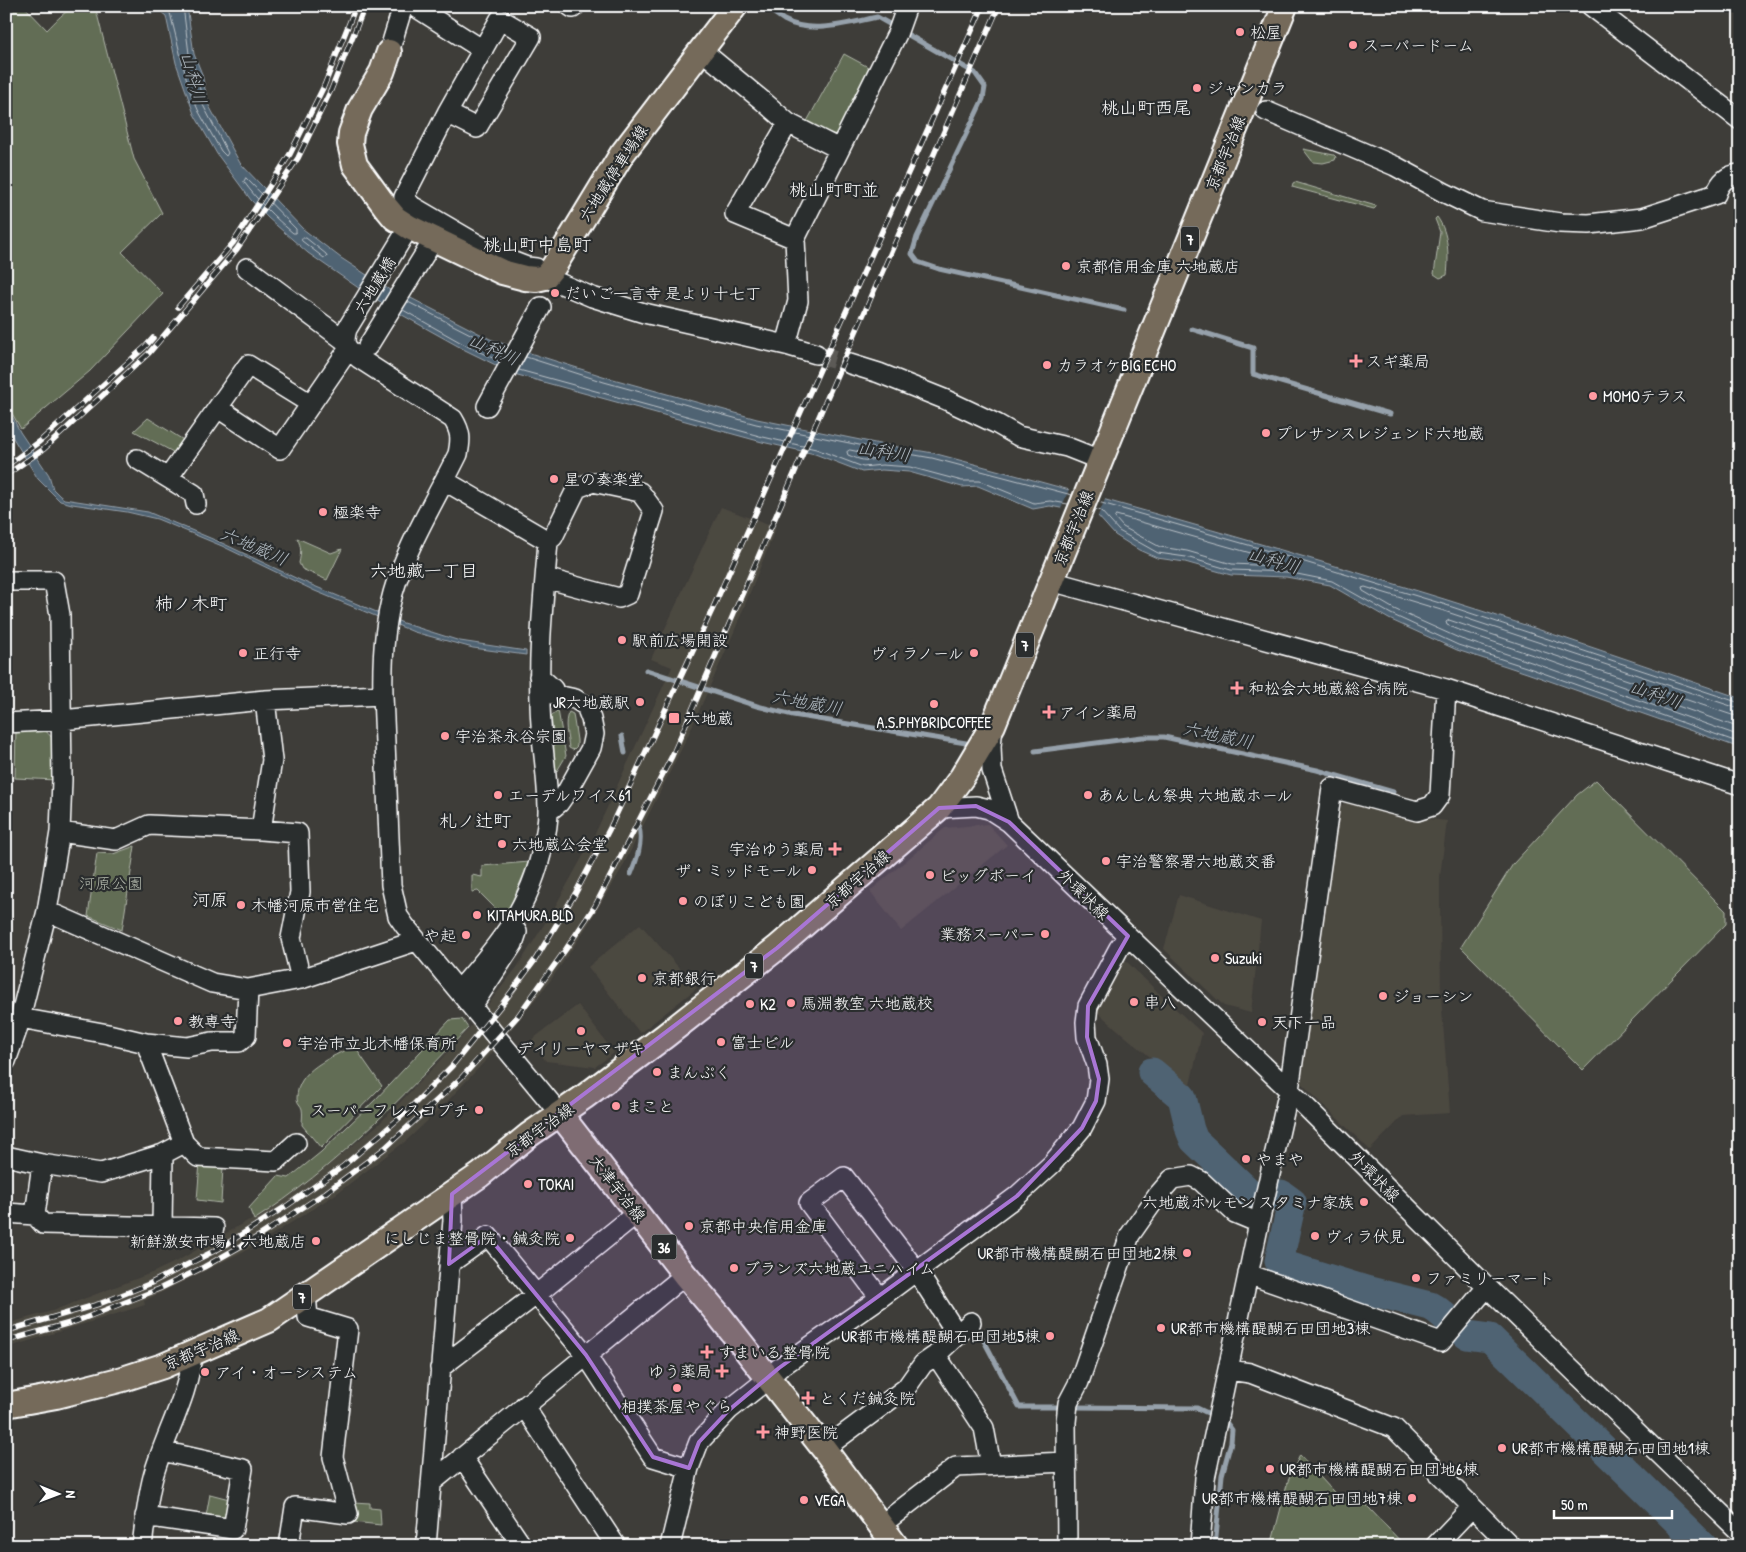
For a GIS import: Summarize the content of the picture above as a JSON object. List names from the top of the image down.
{
  "streets": {
    "main road": [
      "京都宇治線",
      "六地蔵停車場線",
      "7",
      "大津宇治線",
      "36"
    ],
    "street": ["六地蔵橋", "外環状線"]
  },
  "crossings": [
    ["京都宇治線", "外環状線"],
    ["京都宇治線", "大津宇治線"]
  ],
  "districts": [
    "桃山町西尾",
    "桃山町町並",
    "桃山町中島町",
    "六地藏一丁目",
    "柿ノ木町",
    "札ノ辻町",
    "河原"
  ],
  "water": ["山科川", "六地蔵川"],
  "parks": ["河原公園"],
  "places": {
    "other": [
      "松屋",
      "スーパードーム",
      "ジャンカラ",
      "京都信用金庫 六地蔵店",
      "だいご一言寺 是より十七丁",
      "カラオケBIG ECHO",
      "MOMOテラス",
      "プレサンスレジェンド六地蔵",
      "星の奏楽堂",
      "極楽寺",
      "駅前広場開設",
      "正行寺",
      "ヴィラノール",
      "JR六地蔵駅",
      "A.S.PHYBRIDCOFFEE",
      "宇治茶永谷宗園",
      "エーデルワイス61",
      "あんしん祭典 六地蔵ホール",
      "六地蔵公会堂",
      "宇治警察署六地蔵交番",
      "ザ・ミッドモール",
      "ビッグボーイ",
      "のぼりこども園",
      "木幡河原市営住宅",
      "KITAMURA.BLD",
      "業務スーパー",
      "や起",
      "Suzuki",
      "京都銀行",
      "ジョーシン",
      "串八",
      "馬淵教室 六地蔵校",
      "K2",
      "教専寺",
      "天下一品",
      "デイリーヤマザキ",
      "富士ビル",
      "宇治市立北木幡保育所",
      "まんぷく",
      "まこと",
      "スーパーフレスコプチ",
      "やまや",
      "TOKAI",
      "六地蔵ホルモン スタミナ家族",
      "京都中央信用金庫",
      "ヴィラ伏見",
      "にしじま整骨院・鍼灸院",
      "新鮮激安市場！六地蔵店",
      "UR都市機構醍醐石田団地2棟",
      "ブランズ六地蔵ユニハイム",
      "ファミリーマート",
      "UR都市機構醍醐石田団地3棟",
      "UR都市機構醍醐石田団地5棟",
      "アイ・オーシステム",
      "相撲茶屋やぐら",
      "UR都市機構醍醐石田団地1棟",
      "UR都市機構醍醐石田団地6棟",
      "UR都市機構醍醐石田団地7棟",
      "VEGA"
    ],
    "health": [
      "スギ薬局",
      "和松会六地蔵総合病院",
      "アイン薬局",
      "宇治ゆう薬局",
      "すまいる整骨院",
      "ゆう薬局",
      "とくだ鍼灸院",
      "神野医院"
    ],
    "transit": ["六地蔵"]
  },
  "scale_bar": "50 m",
  "north": "right"
}
